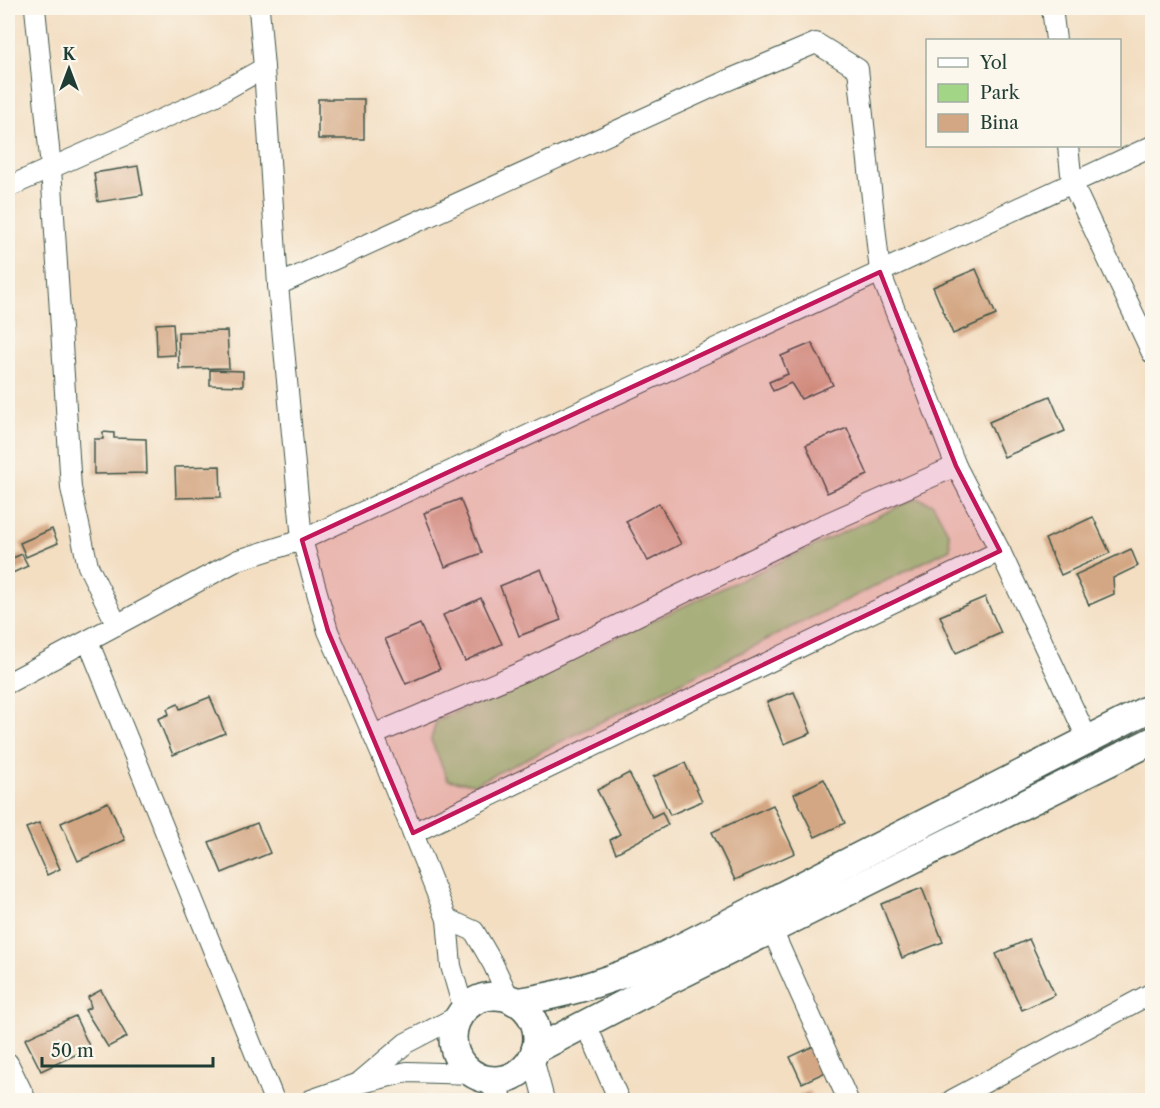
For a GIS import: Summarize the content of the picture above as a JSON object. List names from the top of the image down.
{
  "legend": ["Yol", "Park", "Bina"],
  "scale_bar": "50 m",
  "north": "top"
}
